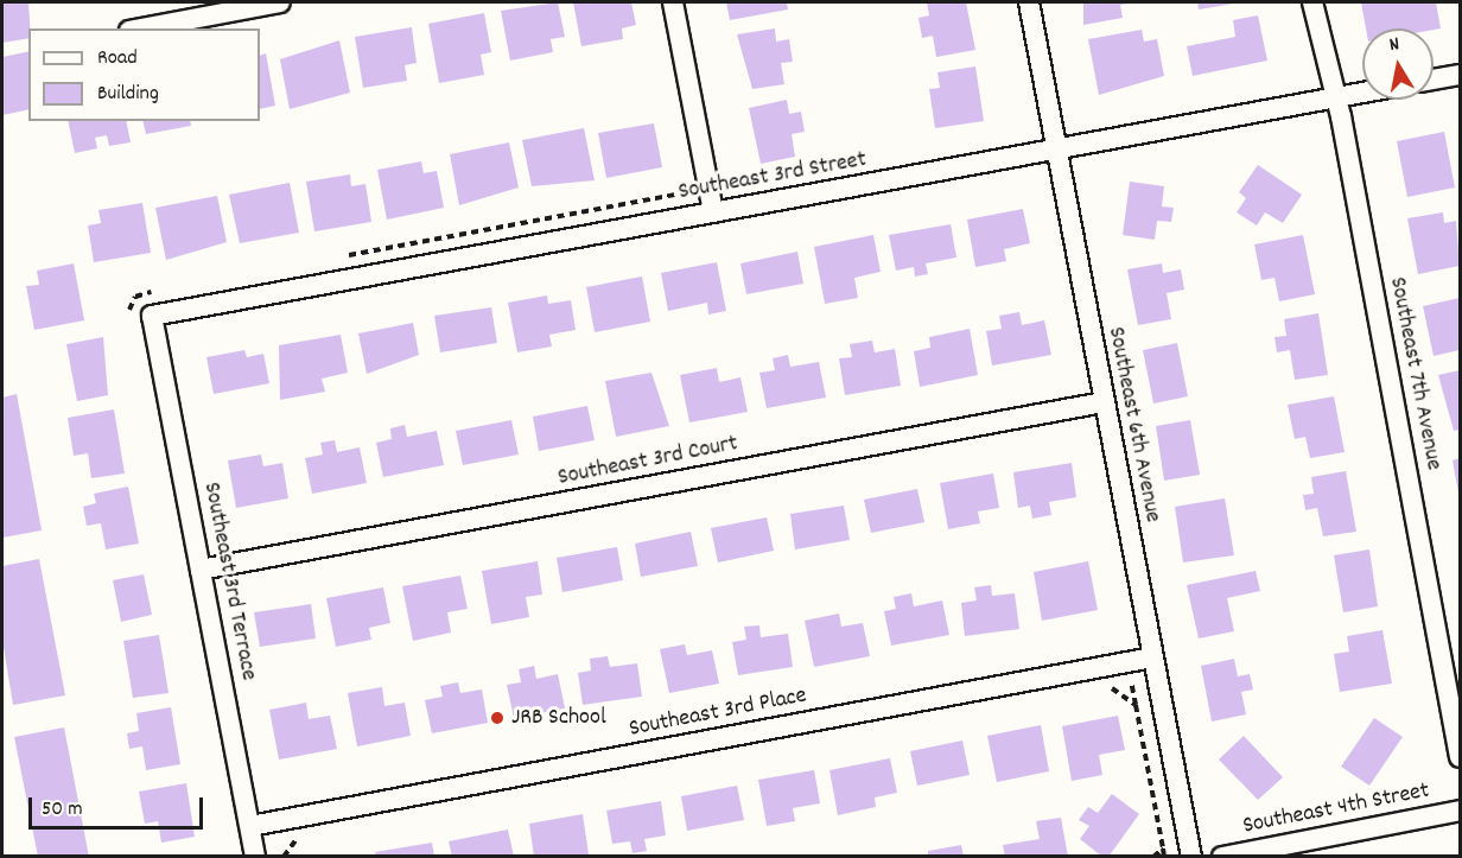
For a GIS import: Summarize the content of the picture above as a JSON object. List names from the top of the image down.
{
  "streets": {
    "street": [
      "Southeast 3rd Street",
      "Southeast 7th Avenue",
      "Southeast 6th Avenue",
      "Southeast 3rd Court",
      "Southeast 3rd Terrace",
      "Southeast 3rd Place",
      "Southeast 4th Street"
    ]
  },
  "crossings": [
    ["Southeast 3rd Street", "Southeast 7th Avenue"],
    ["Southeast 3rd Street", "Southeast 6th Avenue"],
    ["Southeast 3rd Street", "Southeast 3rd Terrace"],
    ["Southeast 6th Avenue", "Southeast 3rd Court"],
    ["Southeast 6th Avenue", "Southeast 3rd Place"],
    ["Southeast 3rd Court", "Southeast 3rd Terrace"],
    ["Southeast 3rd Terrace", "Southeast 3rd Place"]
  ],
  "places": ["JRB School"],
  "legend": ["Road", "Building"],
  "scale_bar": "50 m",
  "north": "top"
}
